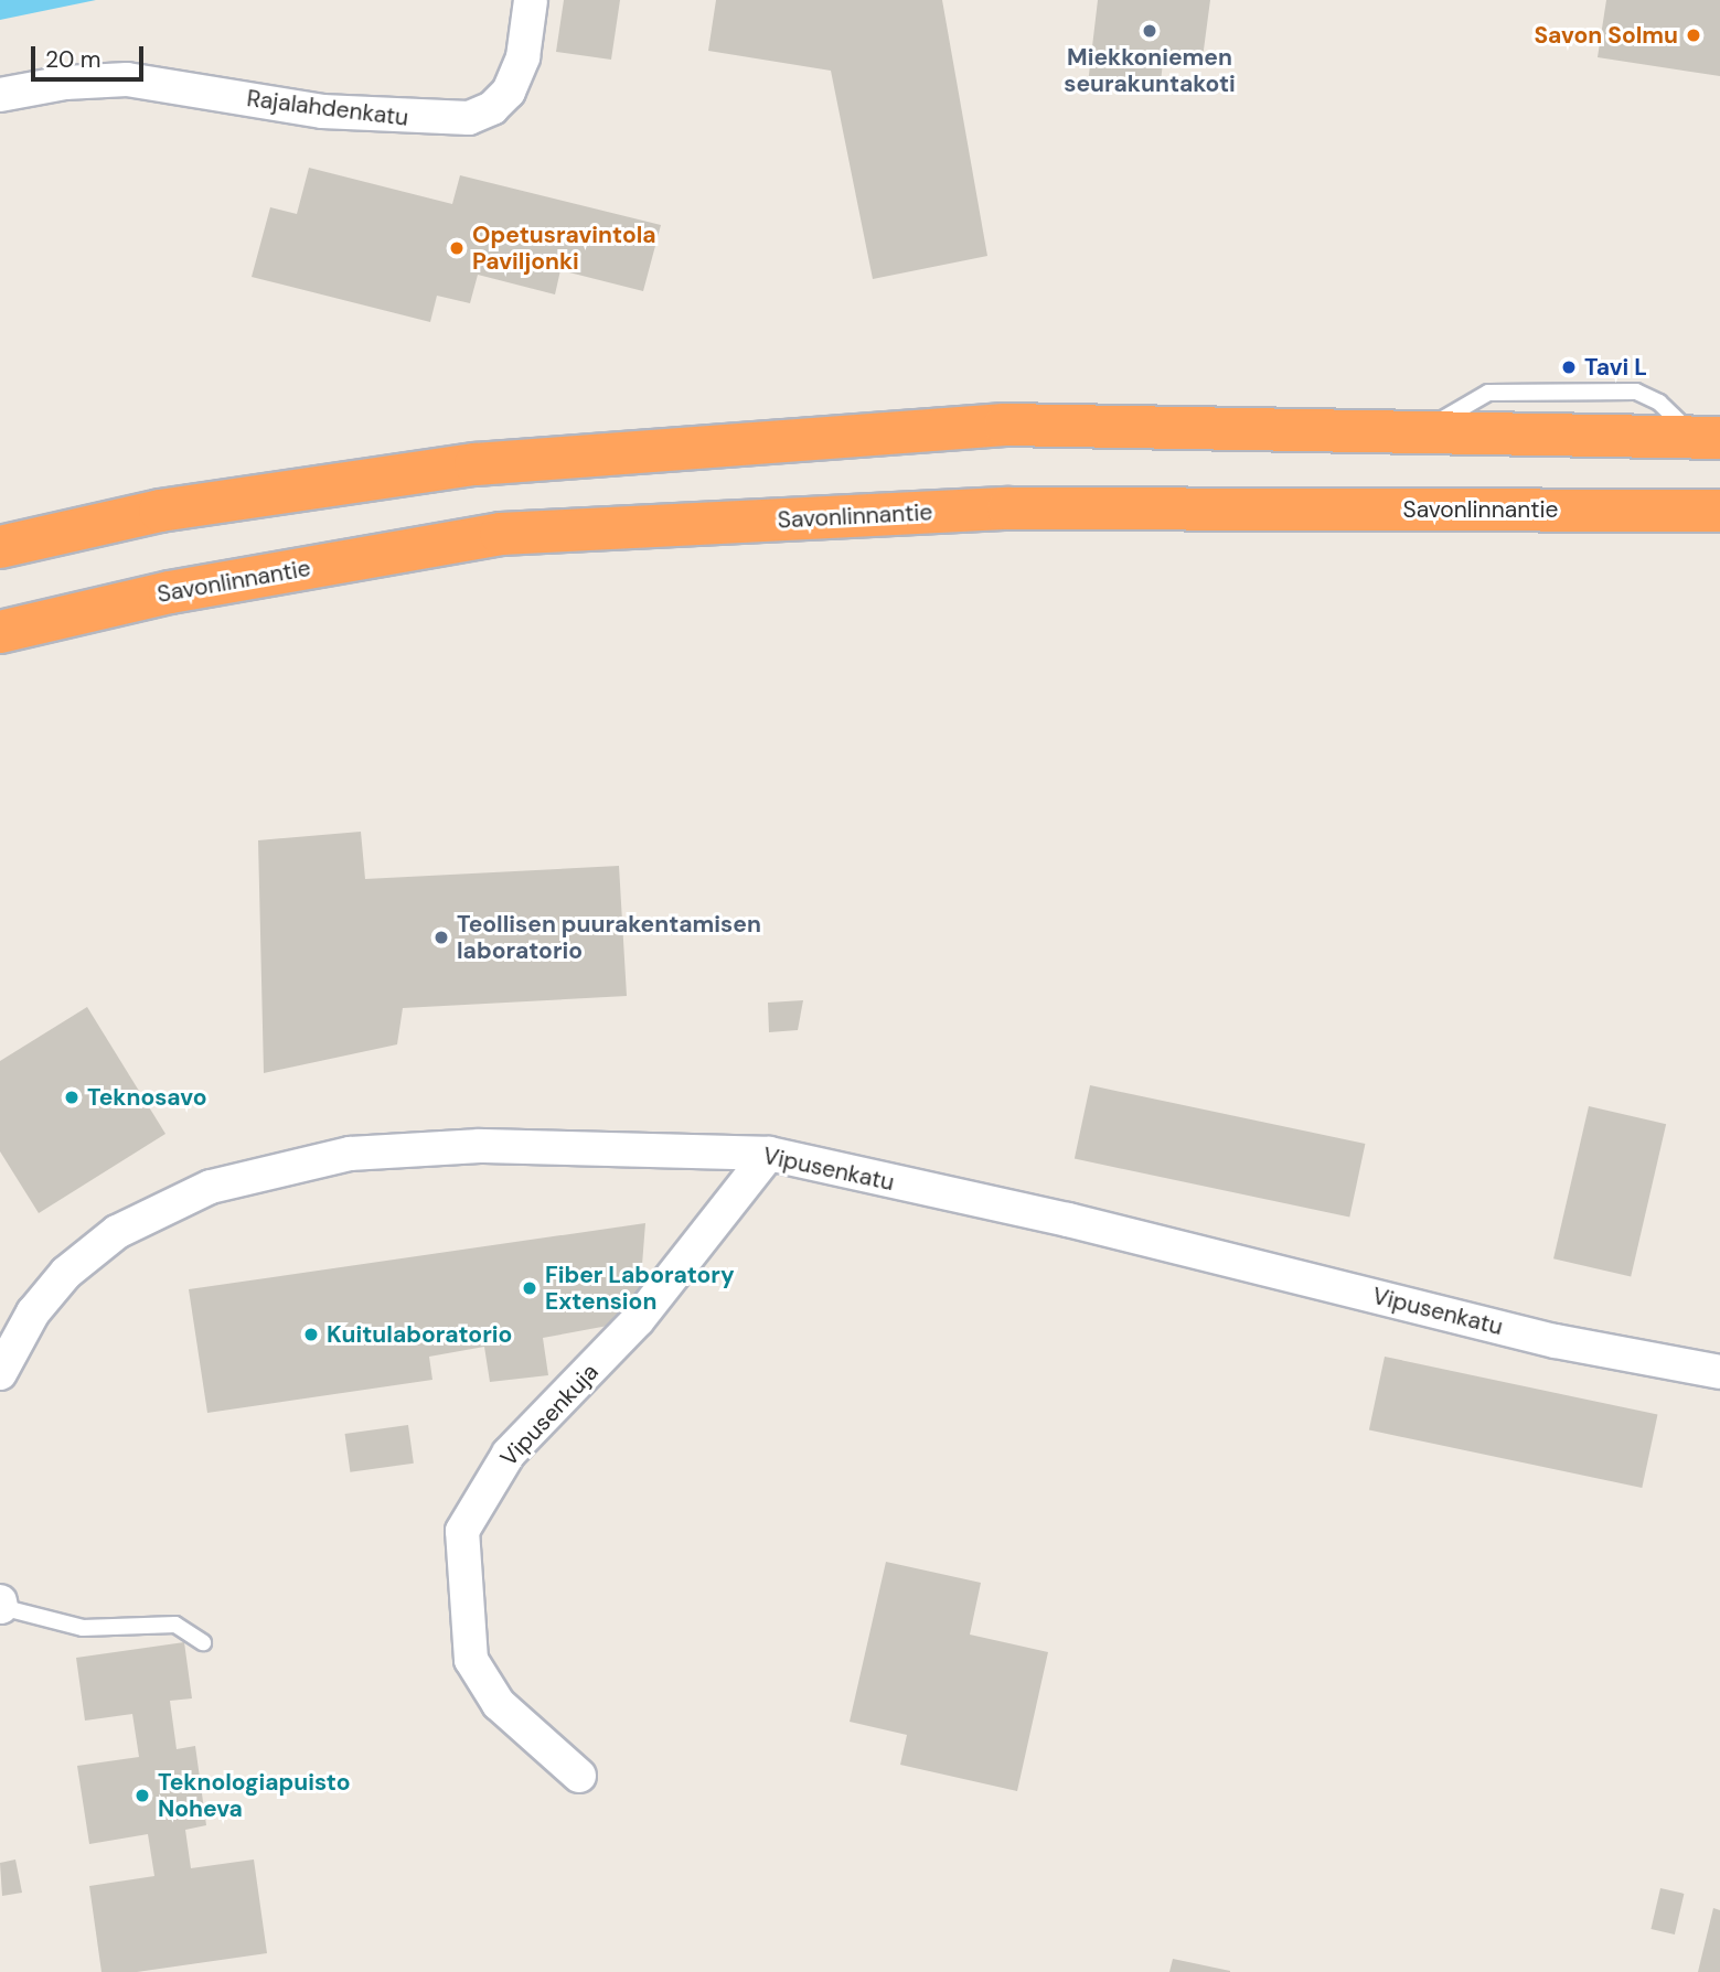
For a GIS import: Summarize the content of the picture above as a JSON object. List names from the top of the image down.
{
  "streets": {
    "highway": ["Savonlinnantie"],
    "street": ["Rajalahdenkatu", "Vipusenkatu", "Vipusenkuja"]
  },
  "crossings": [
    ["Vipusenkatu", "Vipusenkuja"]
  ],
  "places": [
    "Miekkoniemen seurakuntakoti",
    "Savon Solmu",
    "Opetusravintola Paviljonki",
    "Tavi L",
    "Teollisen puurakentamisen laboratorio",
    "Teknosavo",
    "Fiber Laboratory Extension",
    "Kuitulaboratorio",
    "Teknologiapuisto Noheva"
  ],
  "scale_bar": "20 m"
}
